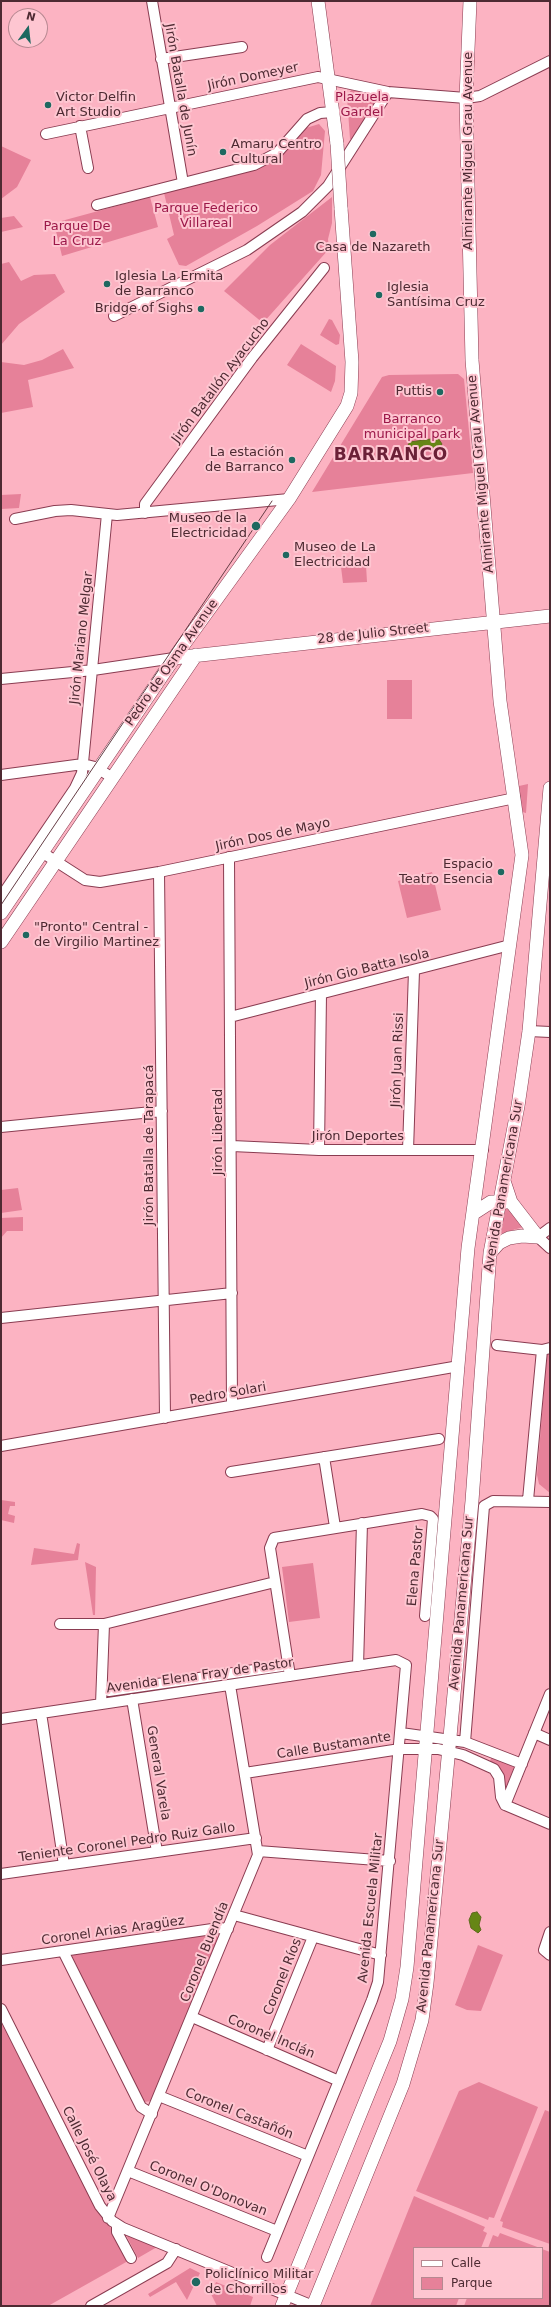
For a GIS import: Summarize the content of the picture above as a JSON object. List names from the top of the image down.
{
  "streets": {
    "main road": [
      "Almirante Miguel Grau Avenue",
      "28 de Julio Street",
      "Pedro de Osma Avenue",
      "Avenida Panamericana Sur"
    ],
    "street": [
      "Jirón Domeyer",
      "Jirón Batalla de Junín",
      "Jirón Batallón Ayacucho",
      "Jirón Mariano Melgar",
      "Jirón Dos de Mayo",
      "Jirón Gio Batta Isola",
      "Jirón Juan Rissi",
      "Jirón Libertad",
      "Jirón Deportes",
      "Jirón Batalla de Tarapacá",
      "Pedro Solari",
      "Elena Pastor",
      "Avenida Elena Fray de Pastor",
      "Calle Bustamante",
      "General Varela",
      "Teniente Coronel Pedro Ruiz Gallo",
      "Avenida Escuela Militar",
      "Coronel Arias Aragüez",
      "Coronel Buendía",
      "Coronel Ríos",
      "Coronel Inclán",
      "Coronel Castañón",
      "Calle José Olaya",
      "Coronel O'Donovan"
    ]
  },
  "crossings": [
    ["Jirón Domeyer", "Jirón Batalla de Junín"],
    ["Jirón Domeyer", "Almirante Miguel Grau Avenue"],
    ["Jirón Domeyer", "Pedro de Osma Avenue"],
    ["Almirante Miguel Grau Avenue", "28 de Julio Street"],
    ["Almirante Miguel Grau Avenue", "Jirón Dos de Mayo"],
    ["Almirante Miguel Grau Avenue", "Jirón Gio Batta Isola"],
    ["Almirante Miguel Grau Avenue", "Avenida Panamericana Sur"],
    ["28 de Julio Street", "Pedro de Osma Avenue"],
    ["Jirón Mariano Melgar", "Pedro de Osma Avenue"],
    ["Pedro de Osma Avenue", "Jirón Dos de Mayo"],
    ["Jirón Dos de Mayo", "Jirón Libertad"],
    ["Jirón Dos de Mayo", "Jirón Batalla de Tarapacá"],
    ["Jirón Gio Batta Isola", "Jirón Juan Rissi"],
    ["Jirón Gio Batta Isola", "Jirón Libertad"],
    ["Jirón Gio Batta Isola", "Avenida Panamericana Sur"],
    ["Jirón Juan Rissi", "Jirón Deportes"],
    ["Jirón Libertad", "Jirón Deportes"],
    ["Jirón Libertad", "Pedro Solari"],
    ["Jirón Deportes", "Avenida Panamericana Sur"],
    ["Jirón Batalla de Tarapacá", "Pedro Solari"],
    ["Avenida Panamericana Sur", "Pedro Solari"],
    ["Avenida Panamericana Sur", "Calle Bustamante"],
    ["Avenida Panamericana Sur", "Calle José Olaya"],
    ["Avenida Elena Fray de Pastor", "General Varela"],
    ["Avenida Elena Fray de Pastor", "Avenida Escuela Militar"],
    ["Avenida Elena Fray de Pastor", "Coronel Buendía"],
    ["Calle Bustamante", "Avenida Escuela Militar"],
    ["Calle Bustamante", "Coronel Buendía"],
    ["General Varela", "Teniente Coronel Pedro Ruiz Gallo"],
    ["Teniente Coronel Pedro Ruiz Gallo", "Coronel Buendía"],
    ["Avenida Escuela Militar", "Coronel Inclán"],
    ["Avenida Escuela Militar", "Coronel Castañón"],
    ["Avenida Escuela Militar", "Coronel O'Donovan"],
    ["Coronel Arias Aragüez", "Coronel Buendía"],
    ["Coronel Buendía", "Coronel Inclán"],
    ["Coronel Buendía", "Coronel Castañón"],
    ["Coronel Buendía", "Calle José Olaya"],
    ["Coronel Buendía", "Coronel O'Donovan"],
    ["Coronel Ríos", "Coronel Inclán"]
  ],
  "districts": ["BARRANCO"],
  "parks": [
    "Plazuela Gardel",
    "Parque Federico Villareal",
    "Parque De La Cruz",
    "Barranco municipal park"
  ],
  "places": [
    "Victor Delfin Art Studio",
    "Amaru Centro Cultural",
    "Casa de Nazareth",
    "Iglesia La Ermita de Barranco",
    "Iglesia Santísima Cruz",
    "Bridge of Sighs",
    "Puttis",
    "La estación de Barranco",
    "Museo de la Electricidad",
    "Museo de La Electricidad",
    "Espacio Teatro Esencia",
    "\"Pronto\" Central - de Virgilio Martinez",
    "Policlínico Militar de Chorrillos"
  ],
  "legend": ["Calle", "Parque"],
  "north": "top"
}
